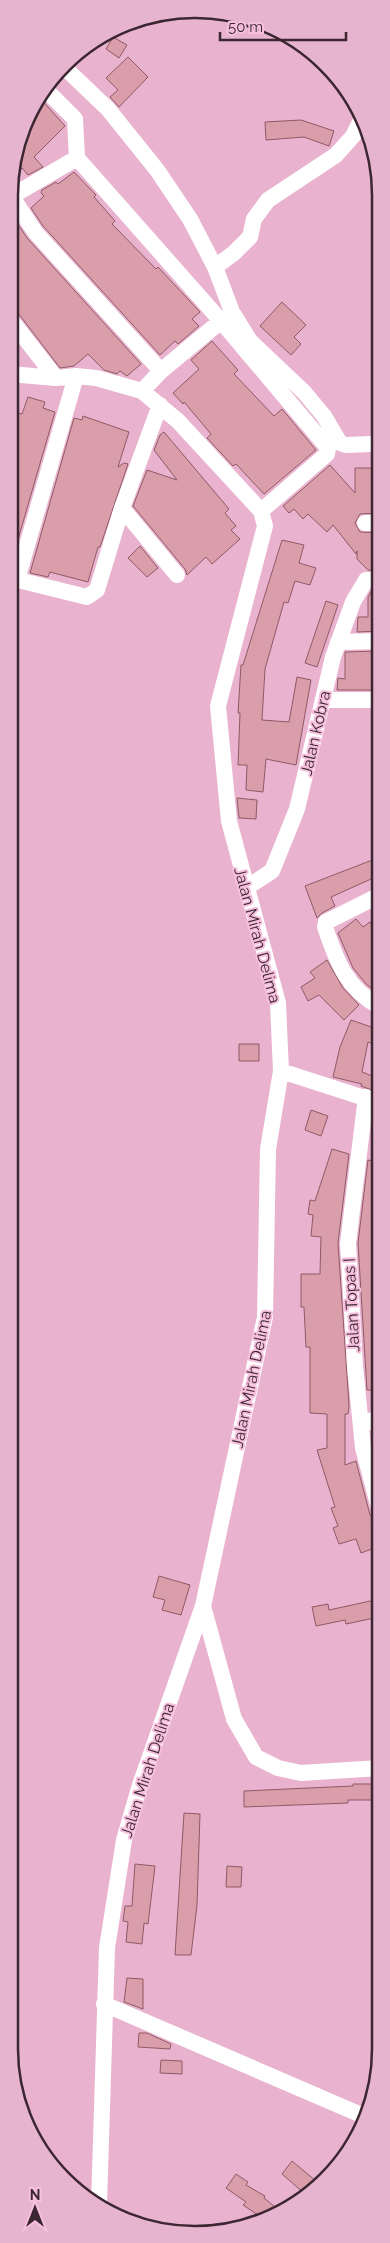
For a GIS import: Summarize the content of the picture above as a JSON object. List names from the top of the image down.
{
  "streets": {
    "street": ["Jalan Kobra", "Jalan Mirah Delima", "Jalan Topas I"]
  },
  "crossings": [
    ["Jalan Kobra", "Jalan Mirah Delima"]
  ],
  "scale_bar": "50 m",
  "north": "top"
}
